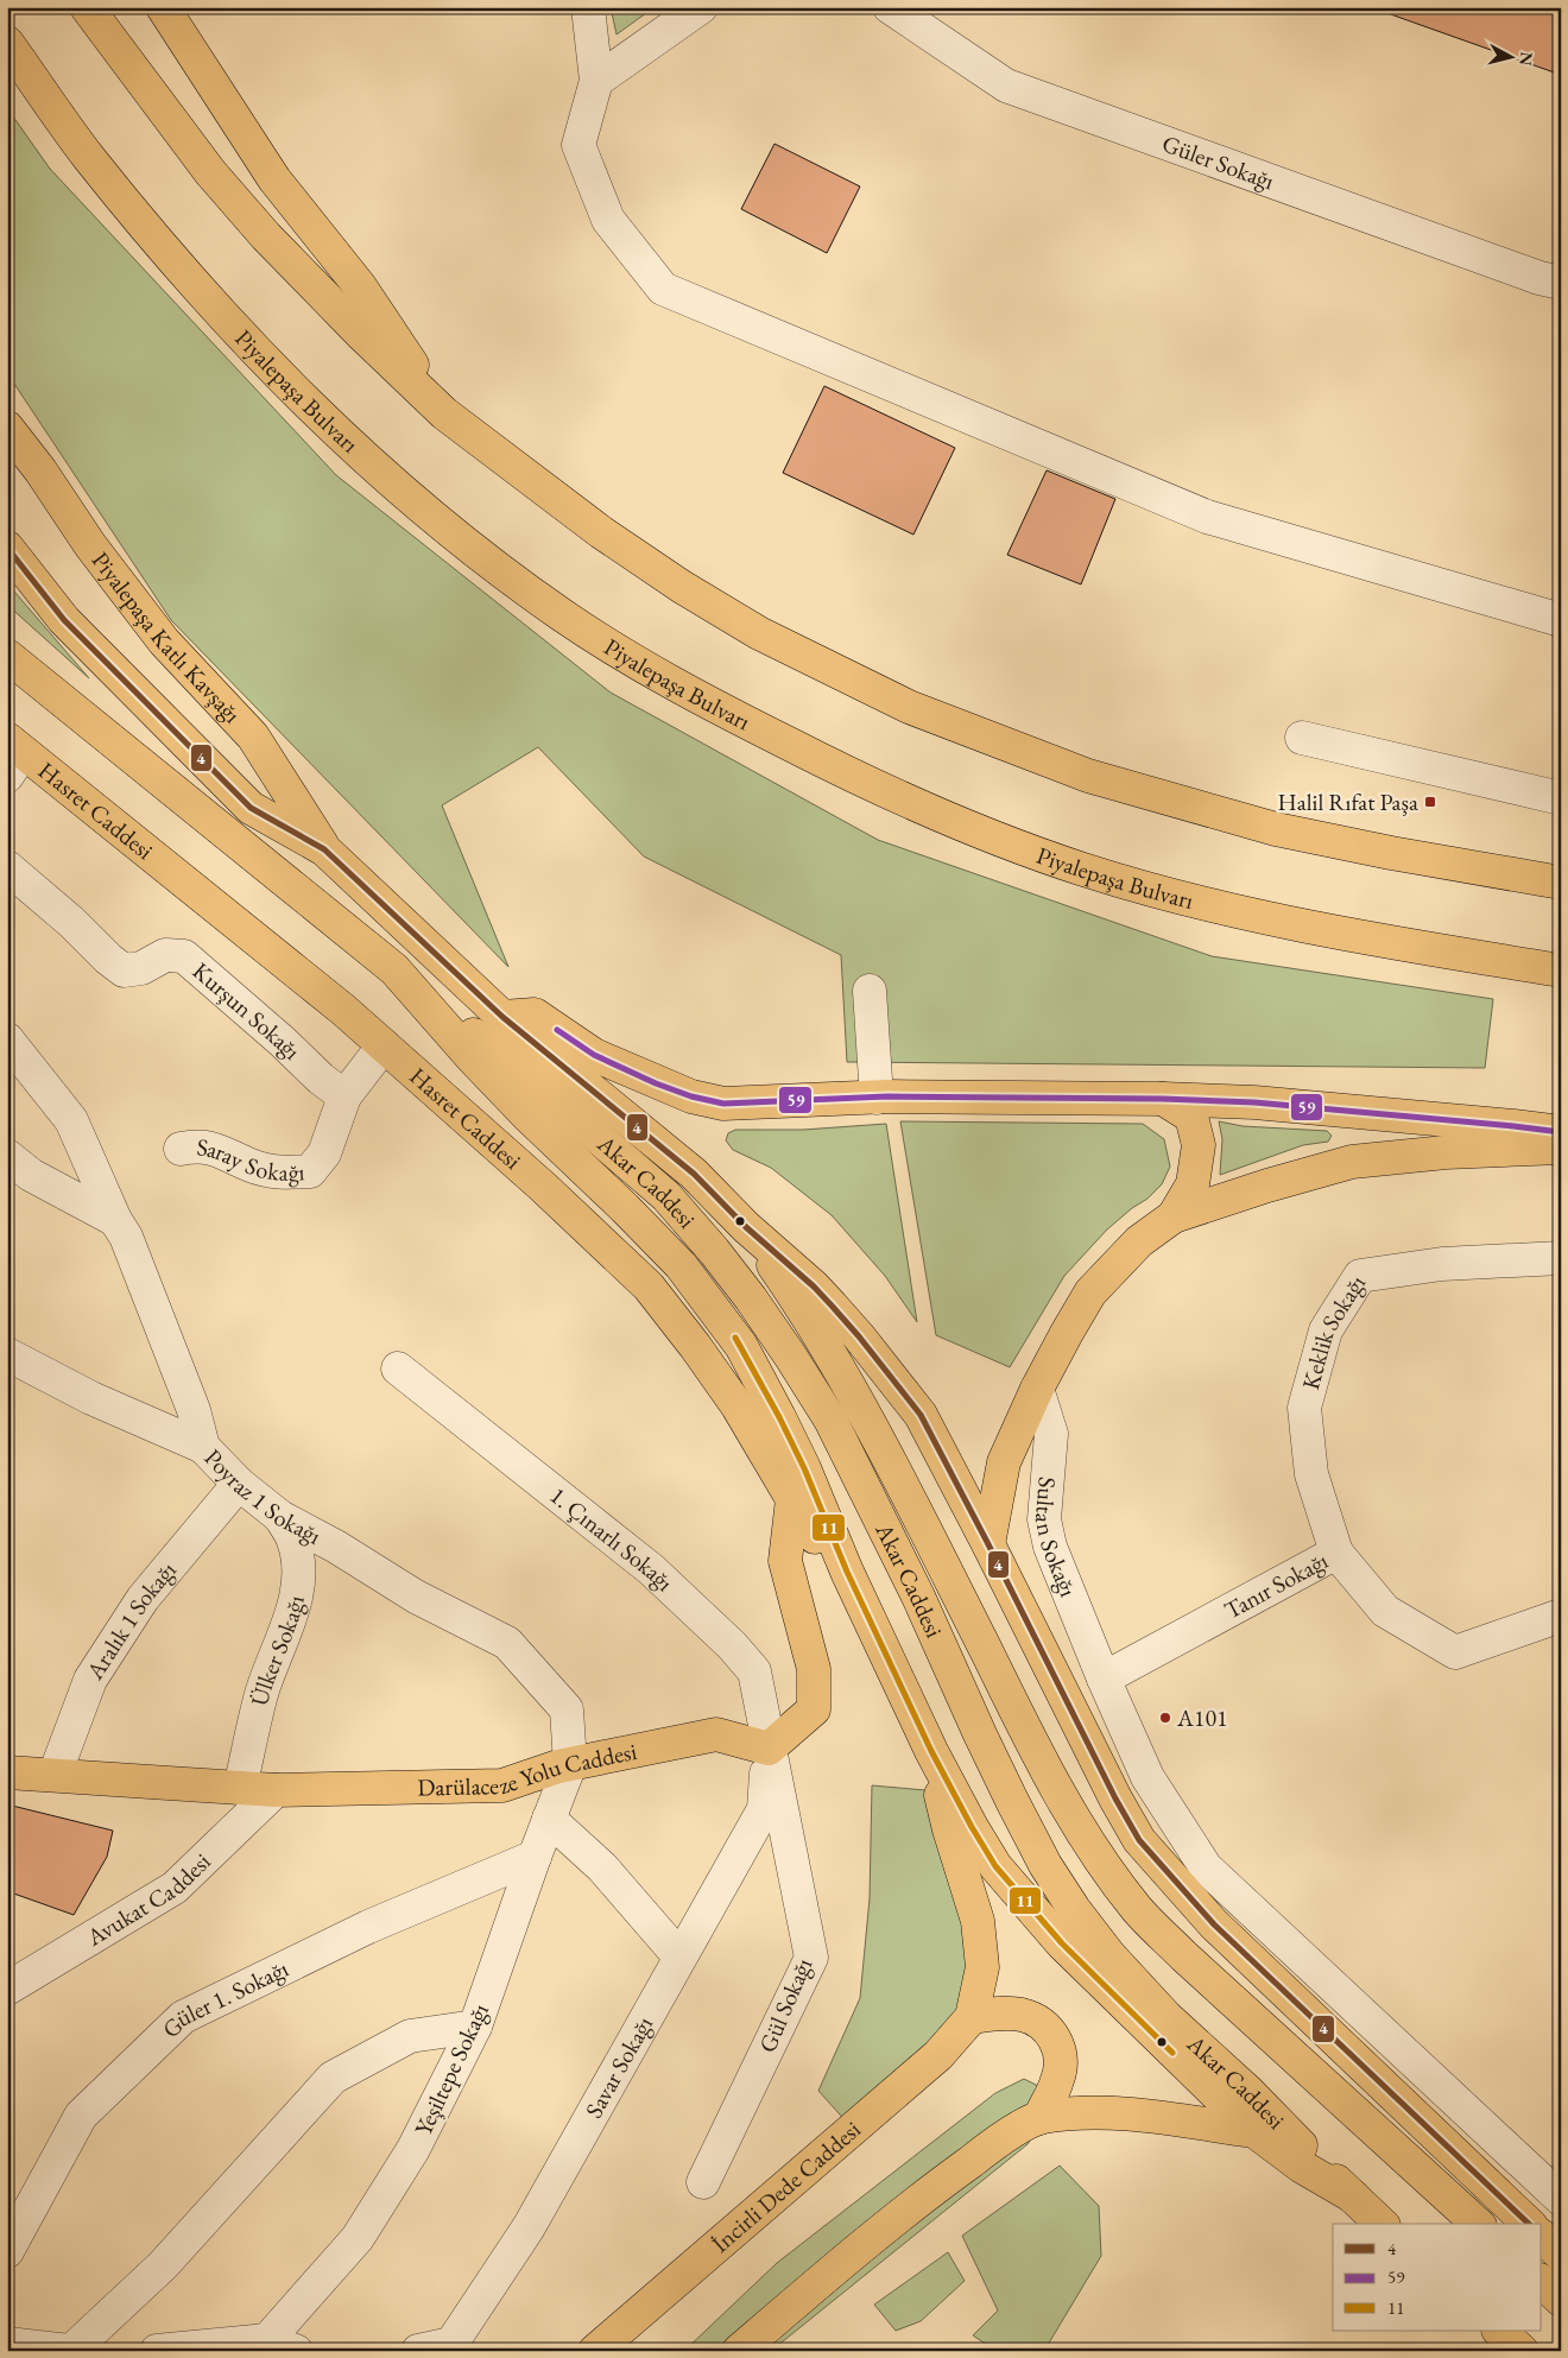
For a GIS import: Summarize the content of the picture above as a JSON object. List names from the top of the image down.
{
  "streets": {
    "main road": [
      "Piyalepaşa Bulvarı",
      "Piyalepaşa Katlı Kavşağı",
      "Hasret Caddesi",
      "Akar Caddesi",
      "Darülaceze Yolu Caddesi",
      "İncirli Dede Caddesi"
    ],
    "street": [
      "Güler Sokağı",
      "Kurşun Sokağı",
      "Saray Sokağı",
      "Keklik Sokağı",
      "Poyraz 1 Sokağı",
      "Sultan Sokağı",
      "1. Çınarlı Sokağı",
      "Tanır Sokağı",
      "Aralık 1 Sokağı",
      "Ülker Sokağı",
      "Avukat Caddesi",
      "Güler 1. Sokağı",
      "Gül Sokağı",
      "Savar Sokağı",
      "Yeşiltepe Sokağı"
    ]
  },
  "crossings": [
    ["Kurşun Sokağı", "Saray Sokağı"],
    ["Keklik Sokağı", "Tanır Sokağı"],
    ["Poyraz 1 Sokağı", "Aralık 1 Sokağı"],
    ["Poyraz 1 Sokağı", "Ülker Sokağı"],
    ["Poyraz 1 Sokağı", "Darülaceze Yolu Caddesi"],
    ["Poyraz 1 Sokağı", "Yeşiltepe Sokağı"],
    ["Sultan Sokağı", "Tanır Sokağı"],
    ["1. Çınarlı Sokağı", "Darülaceze Yolu Caddesi"],
    ["1. Çınarlı Sokağı", "Gül Sokağı"],
    ["1. Çınarlı Sokağı", "Savar Sokağı"],
    ["Aralık 1 Sokağı", "Darülaceze Yolu Caddesi"],
    ["Ülker Sokağı", "Darülaceze Yolu Caddesi"],
    ["Darülaceze Yolu Caddesi", "Avukat Caddesi"],
    ["Darülaceze Yolu Caddesi", "Gül Sokağı"],
    ["Darülaceze Yolu Caddesi", "Savar Sokağı"],
    ["Darülaceze Yolu Caddesi", "Yeşiltepe Sokağı"],
    ["Güler 1. Sokağı", "Yeşiltepe Sokağı"],
    ["Gül Sokağı", "Savar Sokağı"]
  ],
  "places": {
    "transit": ["Halil Rıfat Paşa"],
    "other": ["A101"]
  },
  "lines": ["transit line 4", "transit line 59", "transit line 11"],
  "legend": ["4", "59", "11"],
  "north": "right"
}
